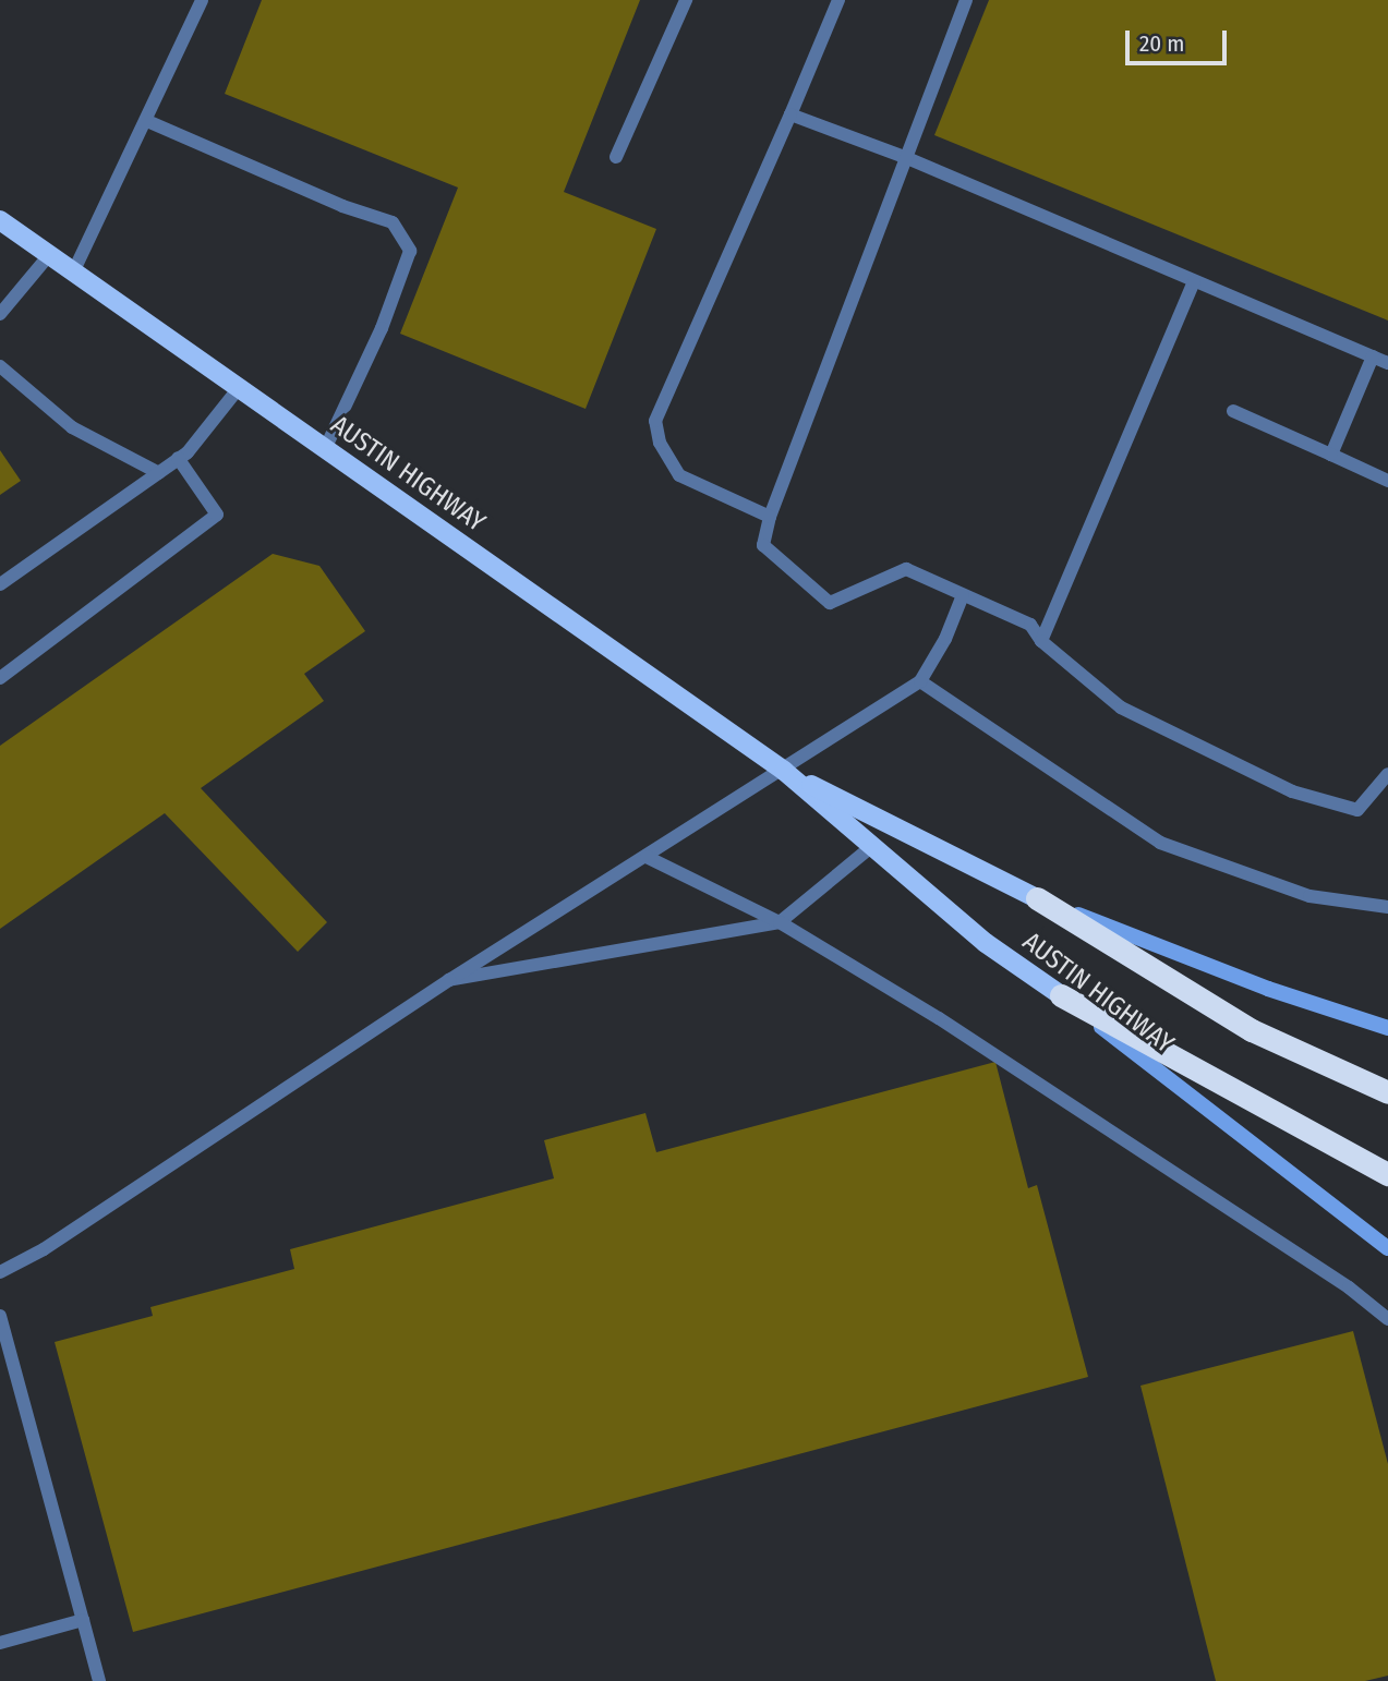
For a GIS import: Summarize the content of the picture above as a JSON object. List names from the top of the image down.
{
  "streets": {
    "main road": ["AUSTIN HIGHWAY"]
  },
  "scale_bar": "20 m"
}
